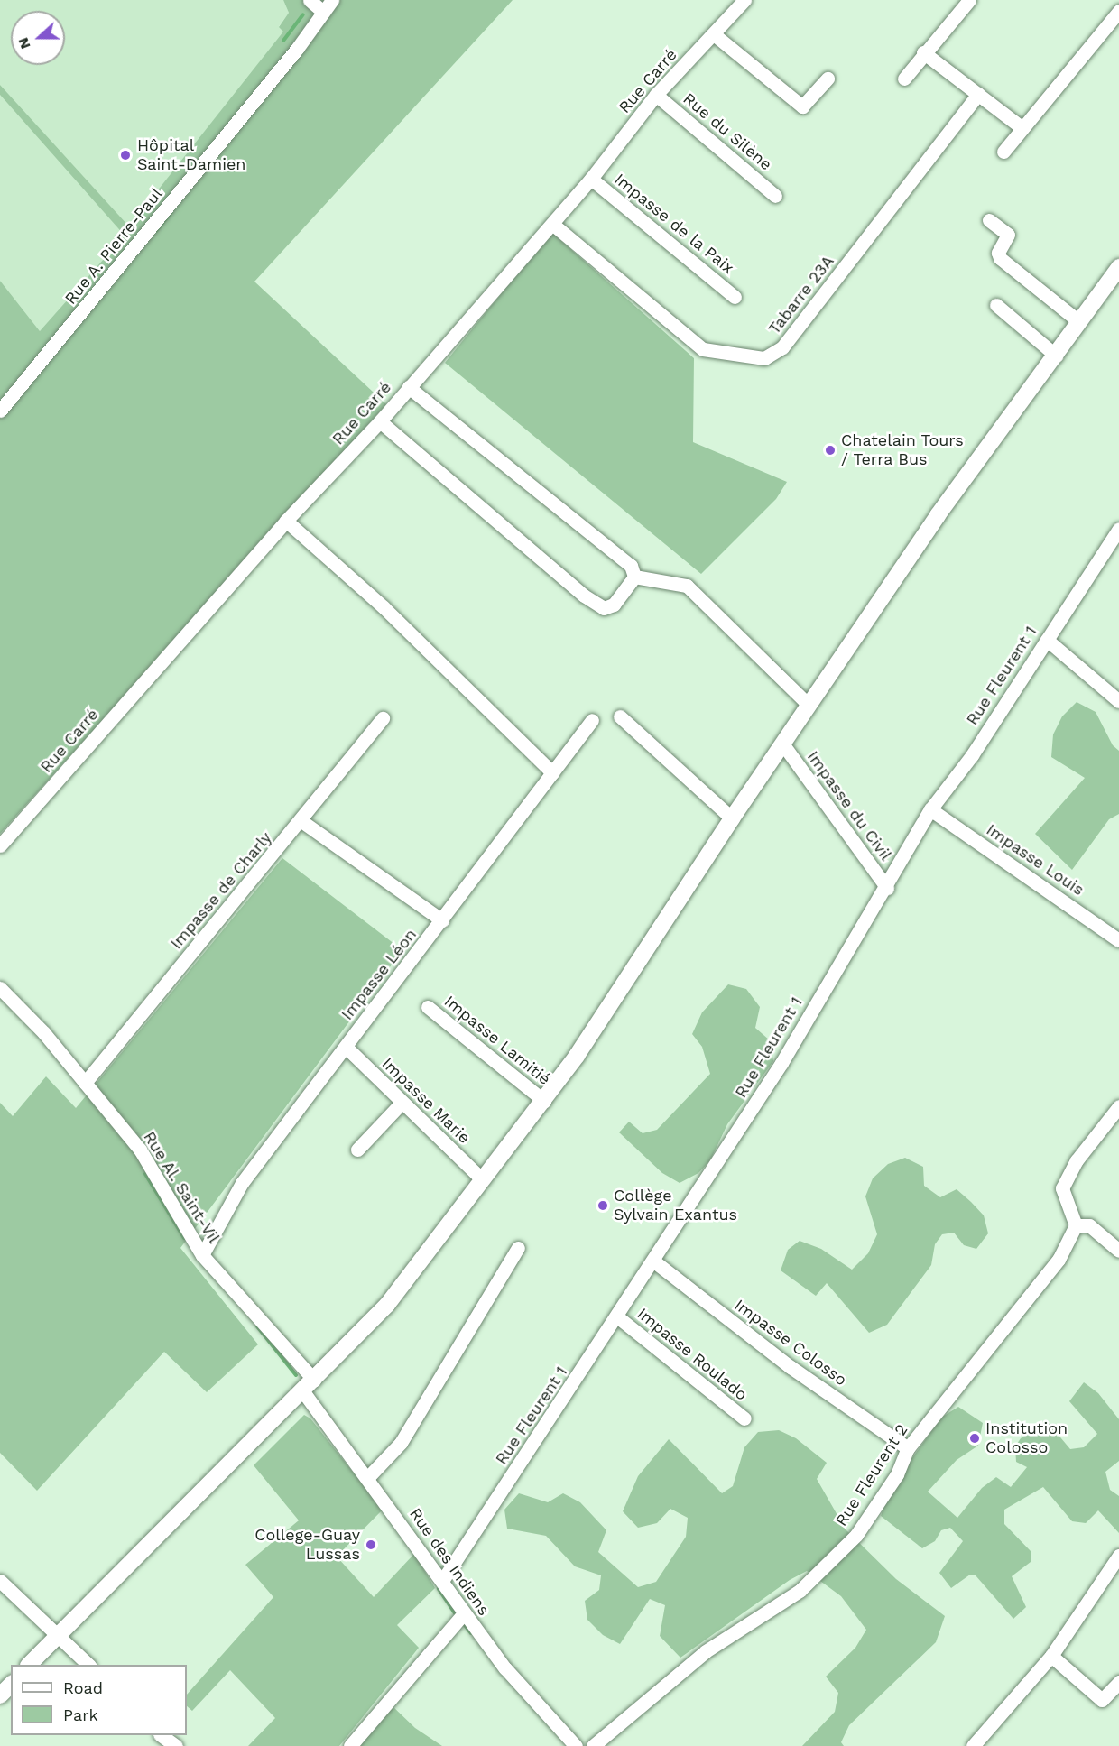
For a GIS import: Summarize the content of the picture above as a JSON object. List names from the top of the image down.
{
  "streets": {
    "street": [
      "Rue Carré",
      "Rue du Silène",
      "Impasse de la Paix",
      "Rue A. Pierre-Paul",
      "Tabarre 23A",
      "Rue Fleurent 1",
      "Impasse du Civil",
      "Impasse Louis",
      "Impasse de Charly",
      "Impasse Léon",
      "Impasse Lamitié",
      "Impasse Marie",
      "Rue Al. Saint-Vil",
      "Impasse Colosso",
      "Impasse Roulado",
      "Rue Fleurent 2",
      "Rue des Indiens"
    ]
  },
  "crossings": [
    ["Rue Carré", "Rue du Silène"],
    ["Rue Carré", "Impasse de la Paix"],
    ["Rue Carré", "Tabarre 23A"],
    ["Rue Fleurent 1", "Impasse du Civil"],
    ["Rue Fleurent 1", "Impasse Louis"],
    ["Rue Fleurent 1", "Impasse Colosso"],
    ["Rue Fleurent 1", "Impasse Roulado"],
    ["Rue Fleurent 1", "Rue des Indiens"],
    ["Impasse de Charly", "Rue Al. Saint-Vil"],
    ["Impasse Léon", "Impasse Marie"],
    ["Impasse Léon", "Rue Al. Saint-Vil"],
    ["Rue Al. Saint-Vil", "Rue des Indiens"],
    ["Impasse Colosso", "Rue Fleurent 2"]
  ],
  "places": [
    "Hôpital Saint-Damien",
    "Chatelain Tours / Terra Bus",
    "Collège Sylvain Exantus",
    "Institution Colosso",
    "College-Guay Lussas"
  ],
  "legend": ["Road", "Park"],
  "north": "left"
}
